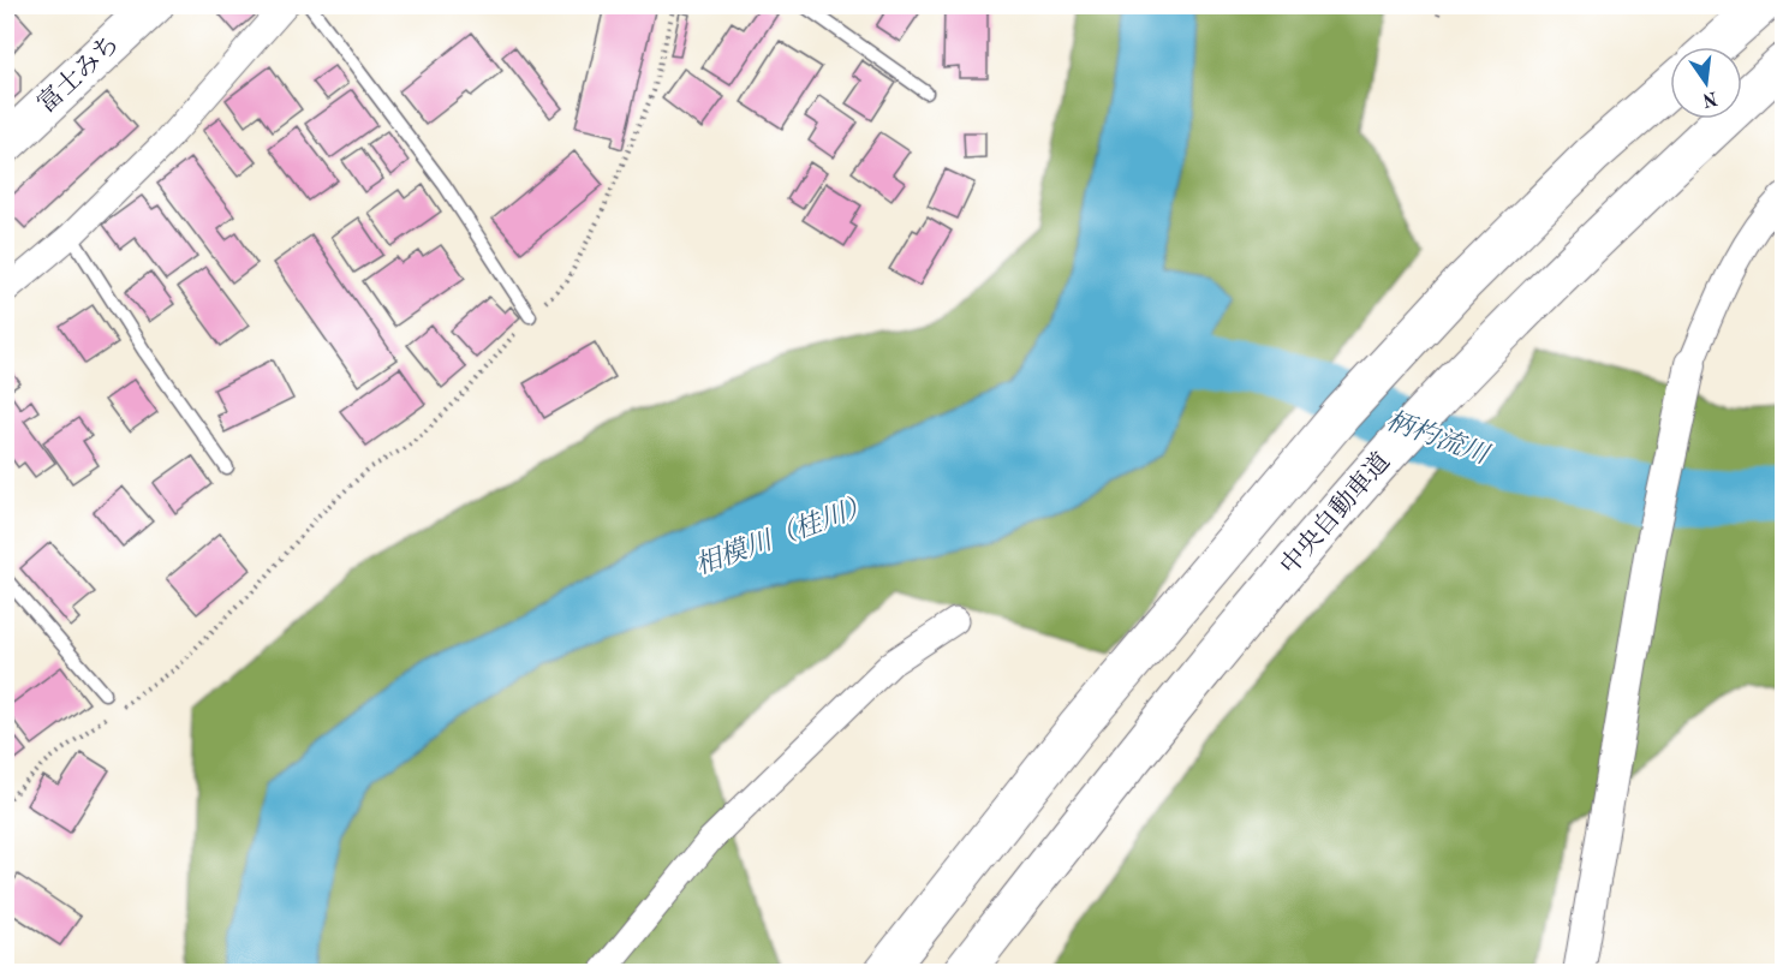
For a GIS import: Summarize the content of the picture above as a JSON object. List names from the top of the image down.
{
  "streets": {
    "highway": ["富士みち", "中央自動車道"]
  },
  "water": ["柄杓流川", "相模川（桂川）"],
  "north": "bottom"
}
